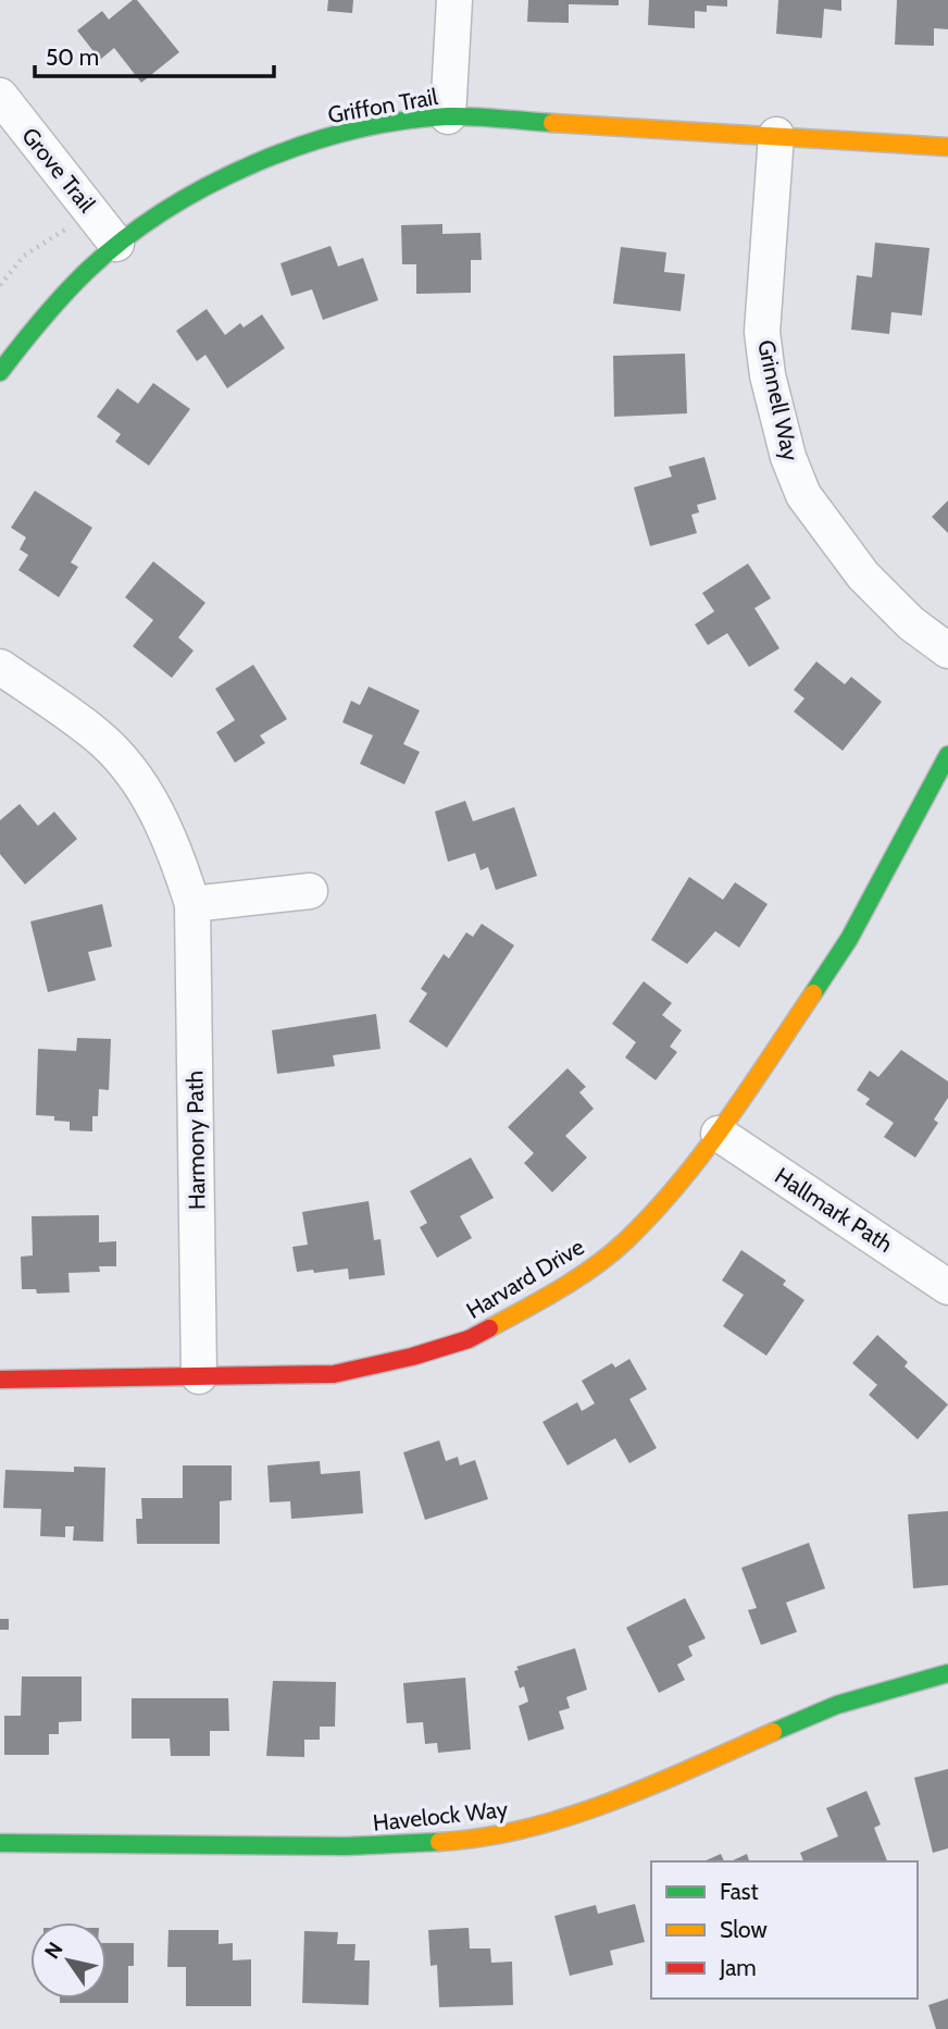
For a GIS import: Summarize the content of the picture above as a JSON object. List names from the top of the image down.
{
  "streets": {
    "street": [
      "Griffon Trail",
      "Grove Trail",
      "Grinnell Way",
      "Harmony Path",
      "Hallmark Path",
      "Harvard Drive",
      "Havelock Way"
    ]
  },
  "crossings": [
    ["Griffon Trail", "Grove Trail"],
    ["Griffon Trail", "Grinnell Way"],
    ["Harmony Path", "Harvard Drive"],
    ["Hallmark Path", "Harvard Drive"]
  ],
  "legend": ["Fast", "Slow", "Jam"],
  "scale_bar": "50 m",
  "north": "top left"
}
